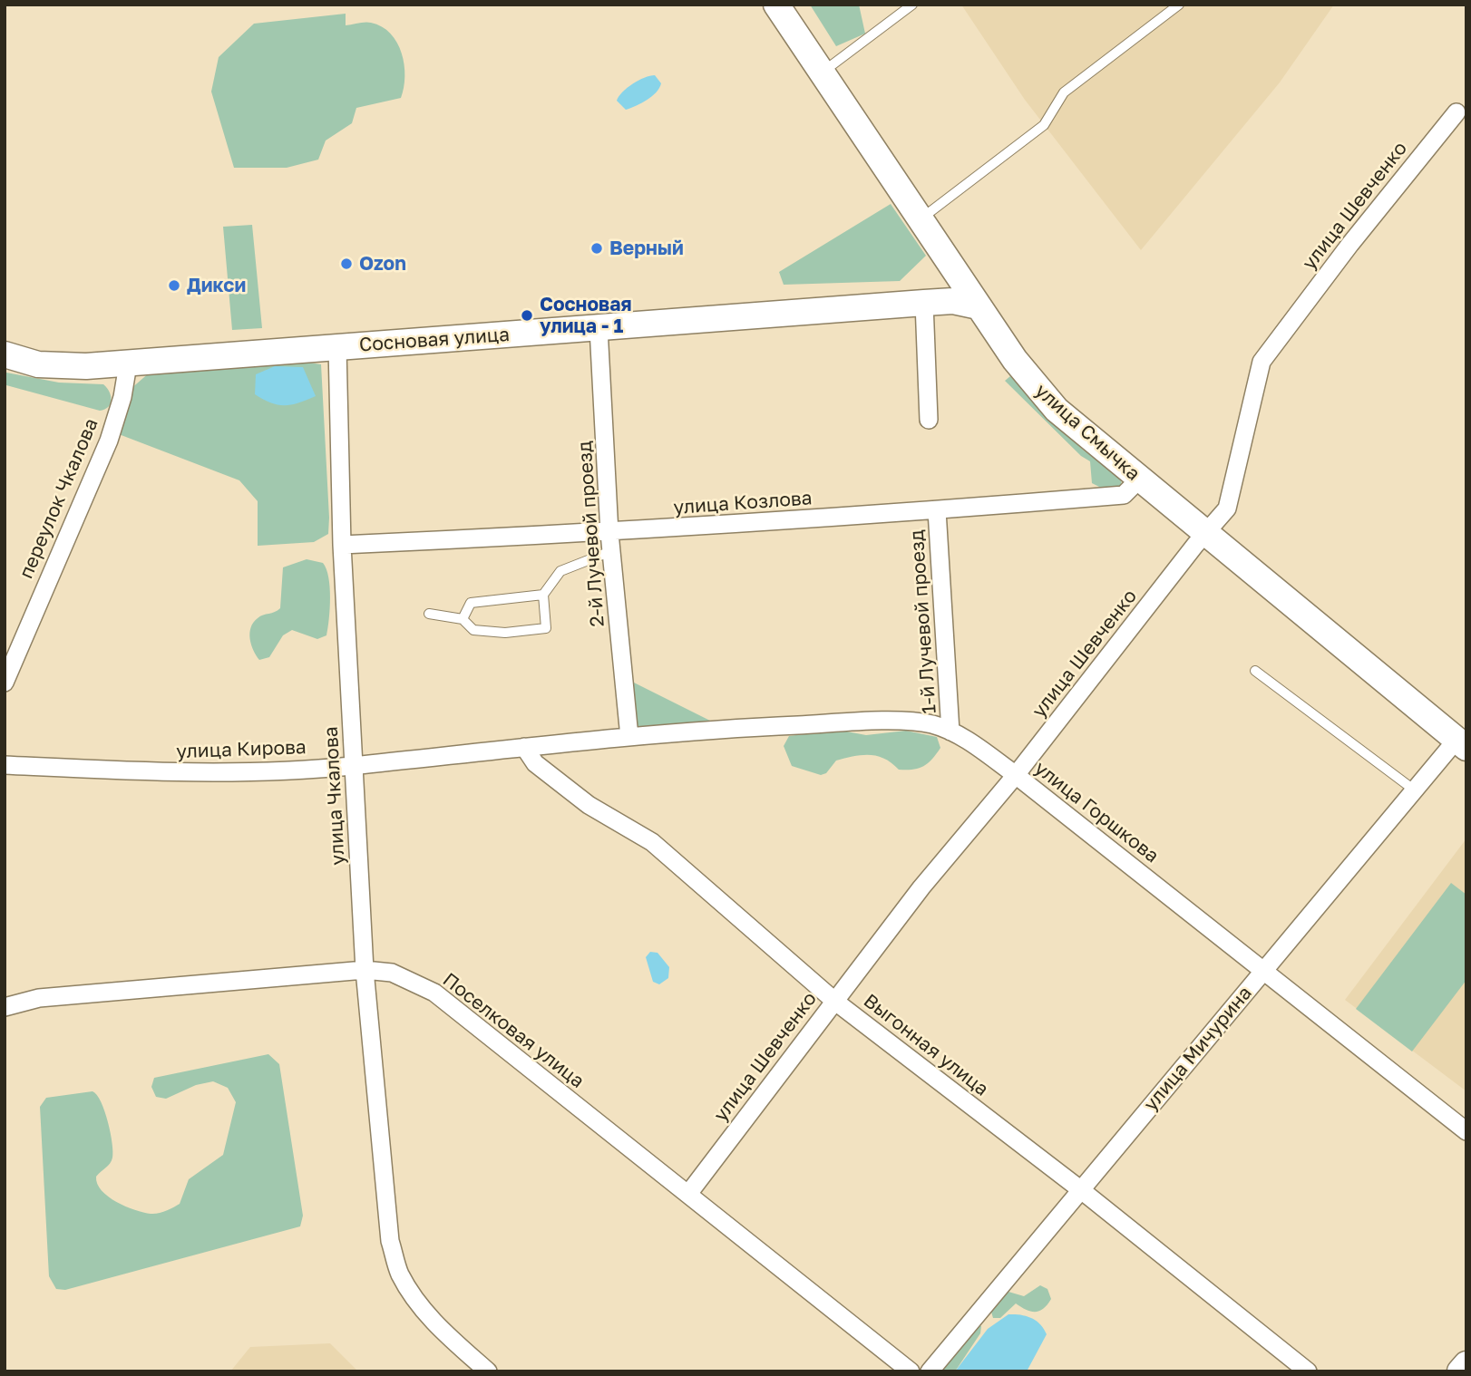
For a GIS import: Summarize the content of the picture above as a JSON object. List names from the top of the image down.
{
  "streets": {
    "street": [
      "улица Шевченко",
      "Сосновая улица",
      "улица Смычка",
      "переулок Чкалова",
      "улица Козлова",
      "2-й Лучевой проезд",
      "1-й Лучевой проезд",
      "улица Кирова",
      "улица Чкалова",
      "улица Горшкова",
      "Поселковая улица",
      "Выгонная улица",
      "улица Мичурина"
    ]
  },
  "crossings": [
    ["улица Шевченко", "улица Смычка"],
    ["улица Шевченко", "улица Горшкова"],
    ["улица Шевченко", "Поселковая улица"],
    ["улица Шевченко", "Выгонная улица"],
    ["Сосновая улица", "улица Смычка"],
    ["Сосновая улица", "переулок Чкалова"],
    ["Сосновая улица", "2-й Лучевой проезд"],
    ["Сосновая улица", "улица Чкалова"],
    ["улица Смычка", "улица Козлова"],
    ["улица Смычка", "улица Мичурина"],
    ["улица Козлова", "2-й Лучевой проезд"],
    ["улица Козлова", "1-й Лучевой проезд"],
    ["улица Козлова", "улица Чкалова"],
    ["2-й Лучевой проезд", "улица Кирова"],
    ["2-й Лучевой проезд", "улица Горшкова"],
    ["1-й Лучевой проезд", "улица Горшкова"],
    ["улица Кирова", "улица Чкалова"],
    ["улица Кирова", "улица Горшкова"],
    ["улица Кирова", "Выгонная улица"],
    ["улица Чкалова", "Поселковая улица"],
    ["улица Горшкова", "улица Мичурина"],
    ["Выгонная улица", "улица Мичурина"]
  ],
  "places": [
    "Верный",
    "Ozon",
    "Дикси",
    "Сосновая улица - 1"
  ]
}
